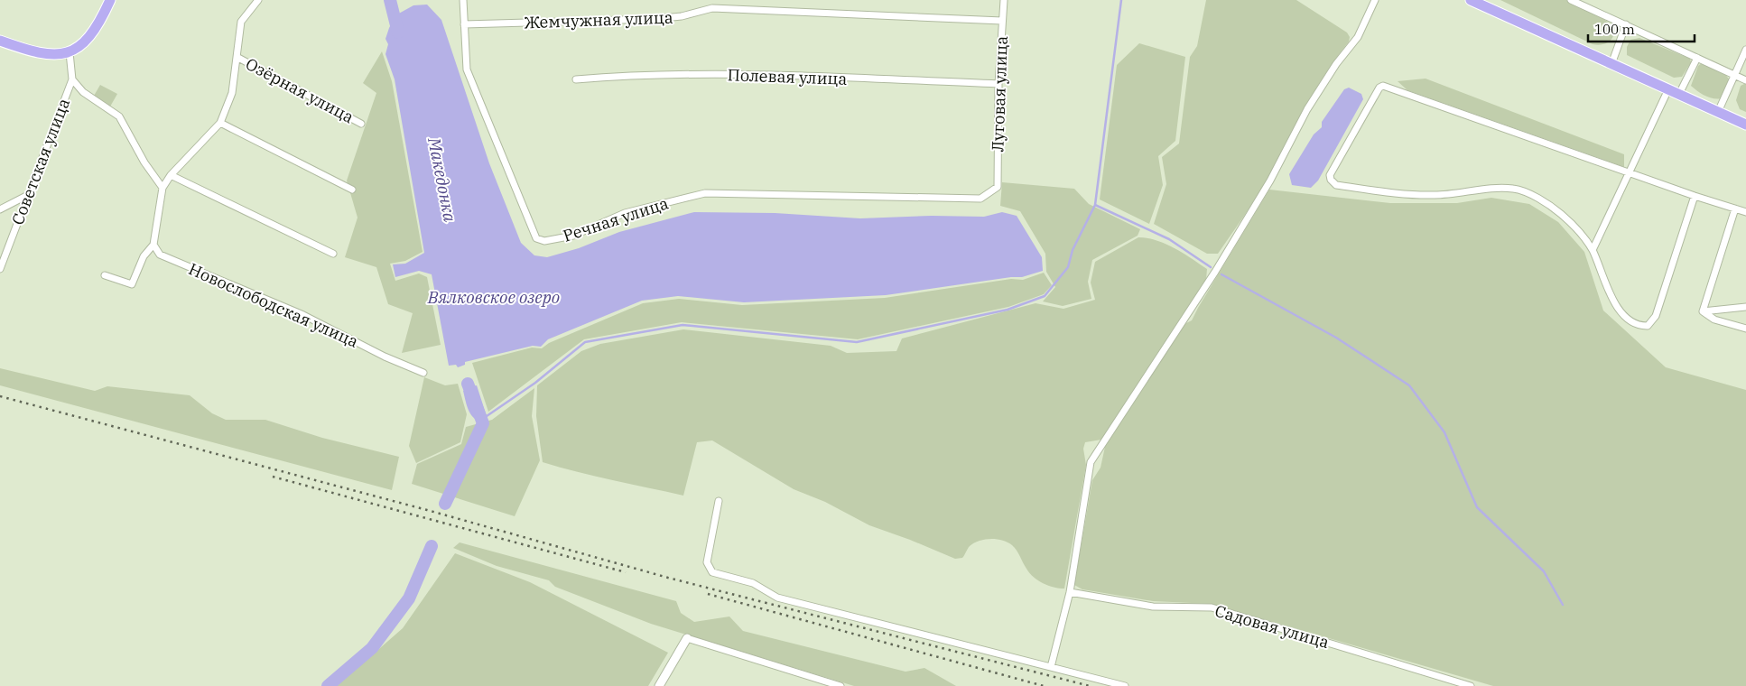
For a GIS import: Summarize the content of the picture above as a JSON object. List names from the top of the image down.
{
  "streets": {
    "street": [
      "Жемчужная улица",
      "Полевая улица",
      "Озёрная улица",
      "Луговая улица",
      "Советская улица",
      "Речная улица",
      "Новослободская улица",
      "Садовая улица"
    ]
  },
  "crossings": [
    ["Жемчужная улица", "Луговая улица"],
    ["Жемчужная улица", "Речная улица"],
    ["Полевая улица", "Луговая улица"],
    ["Луговая улица", "Речная улица"]
  ],
  "water": ["Македонка", "Вялковское озеро"],
  "scale_bar": "100 m"
}
